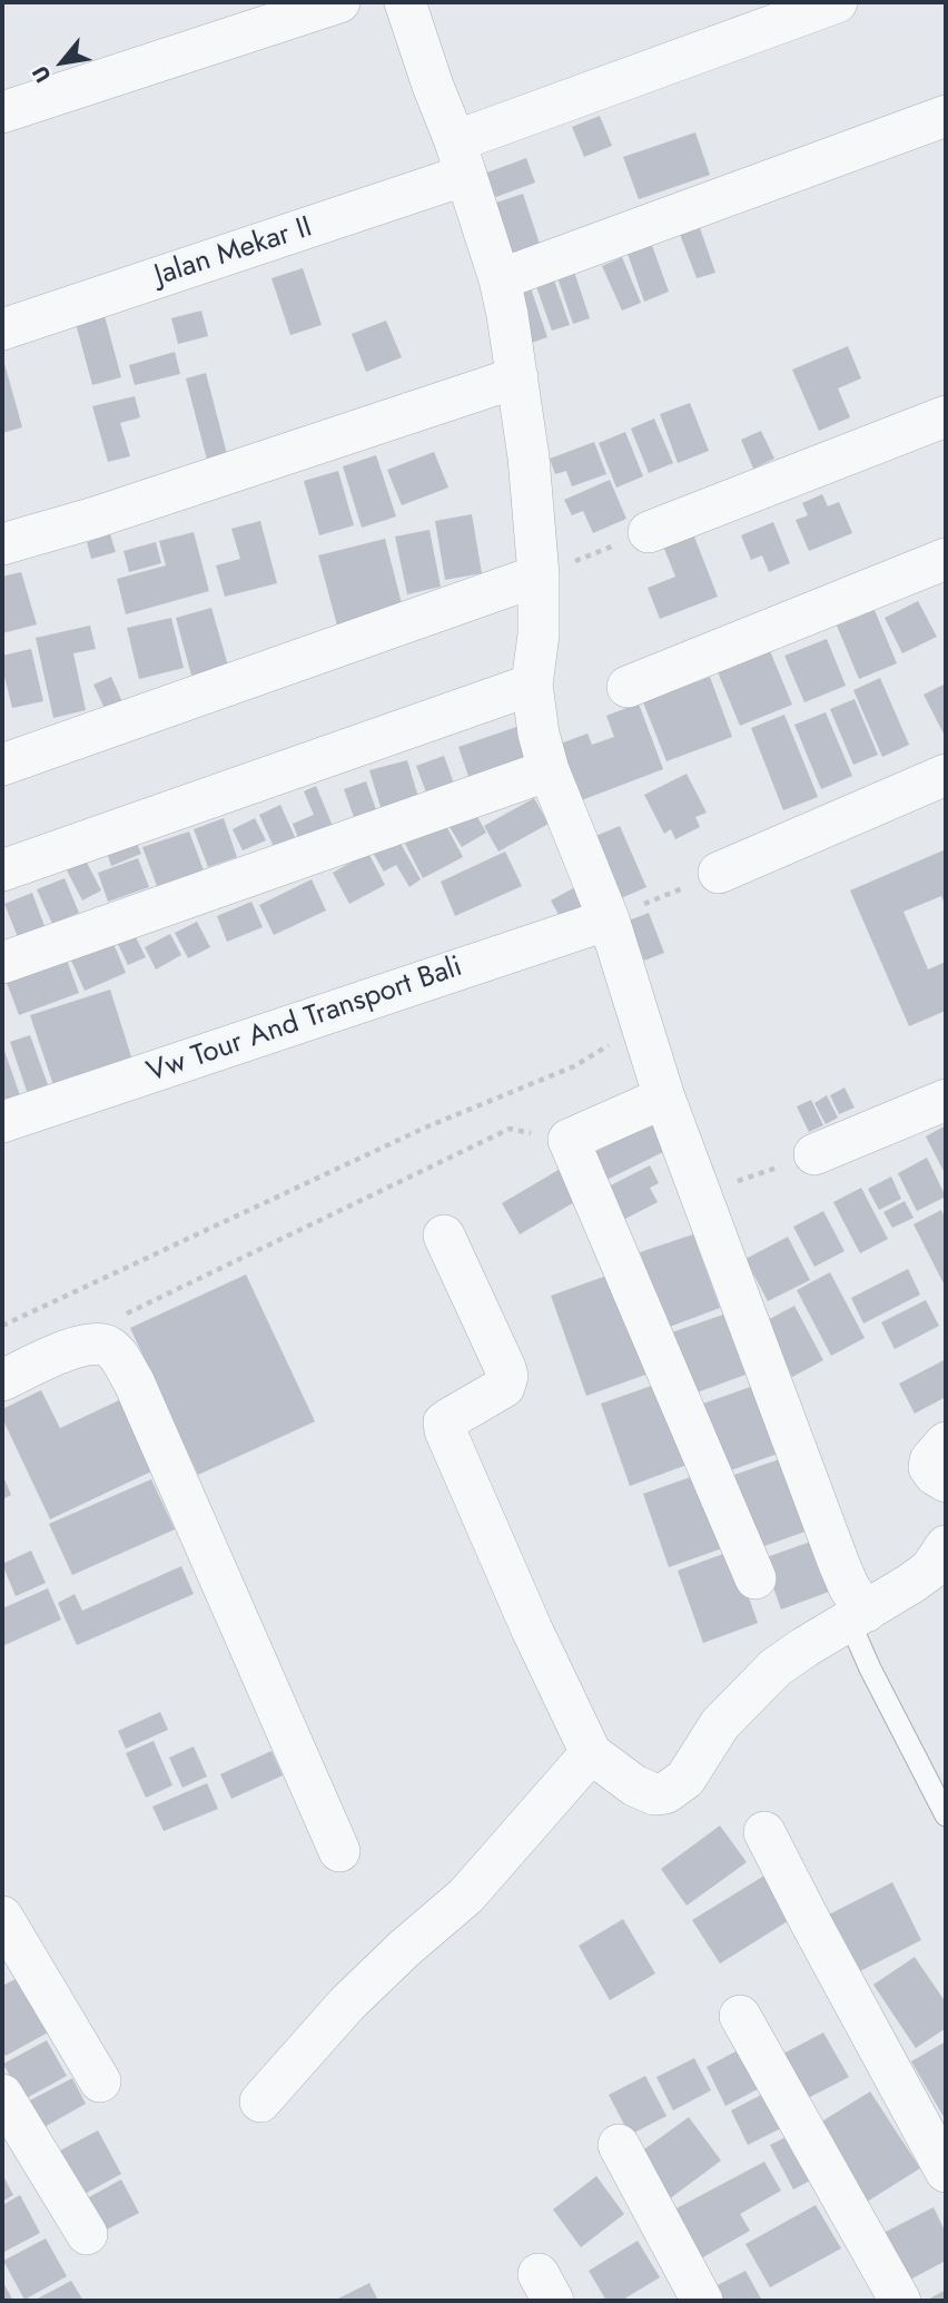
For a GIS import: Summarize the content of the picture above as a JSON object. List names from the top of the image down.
{
  "streets": {
    "street": ["Jalan Mekar II", "Vw Tour And Transport Bali"]
  },
  "north": "bottom left"
}
